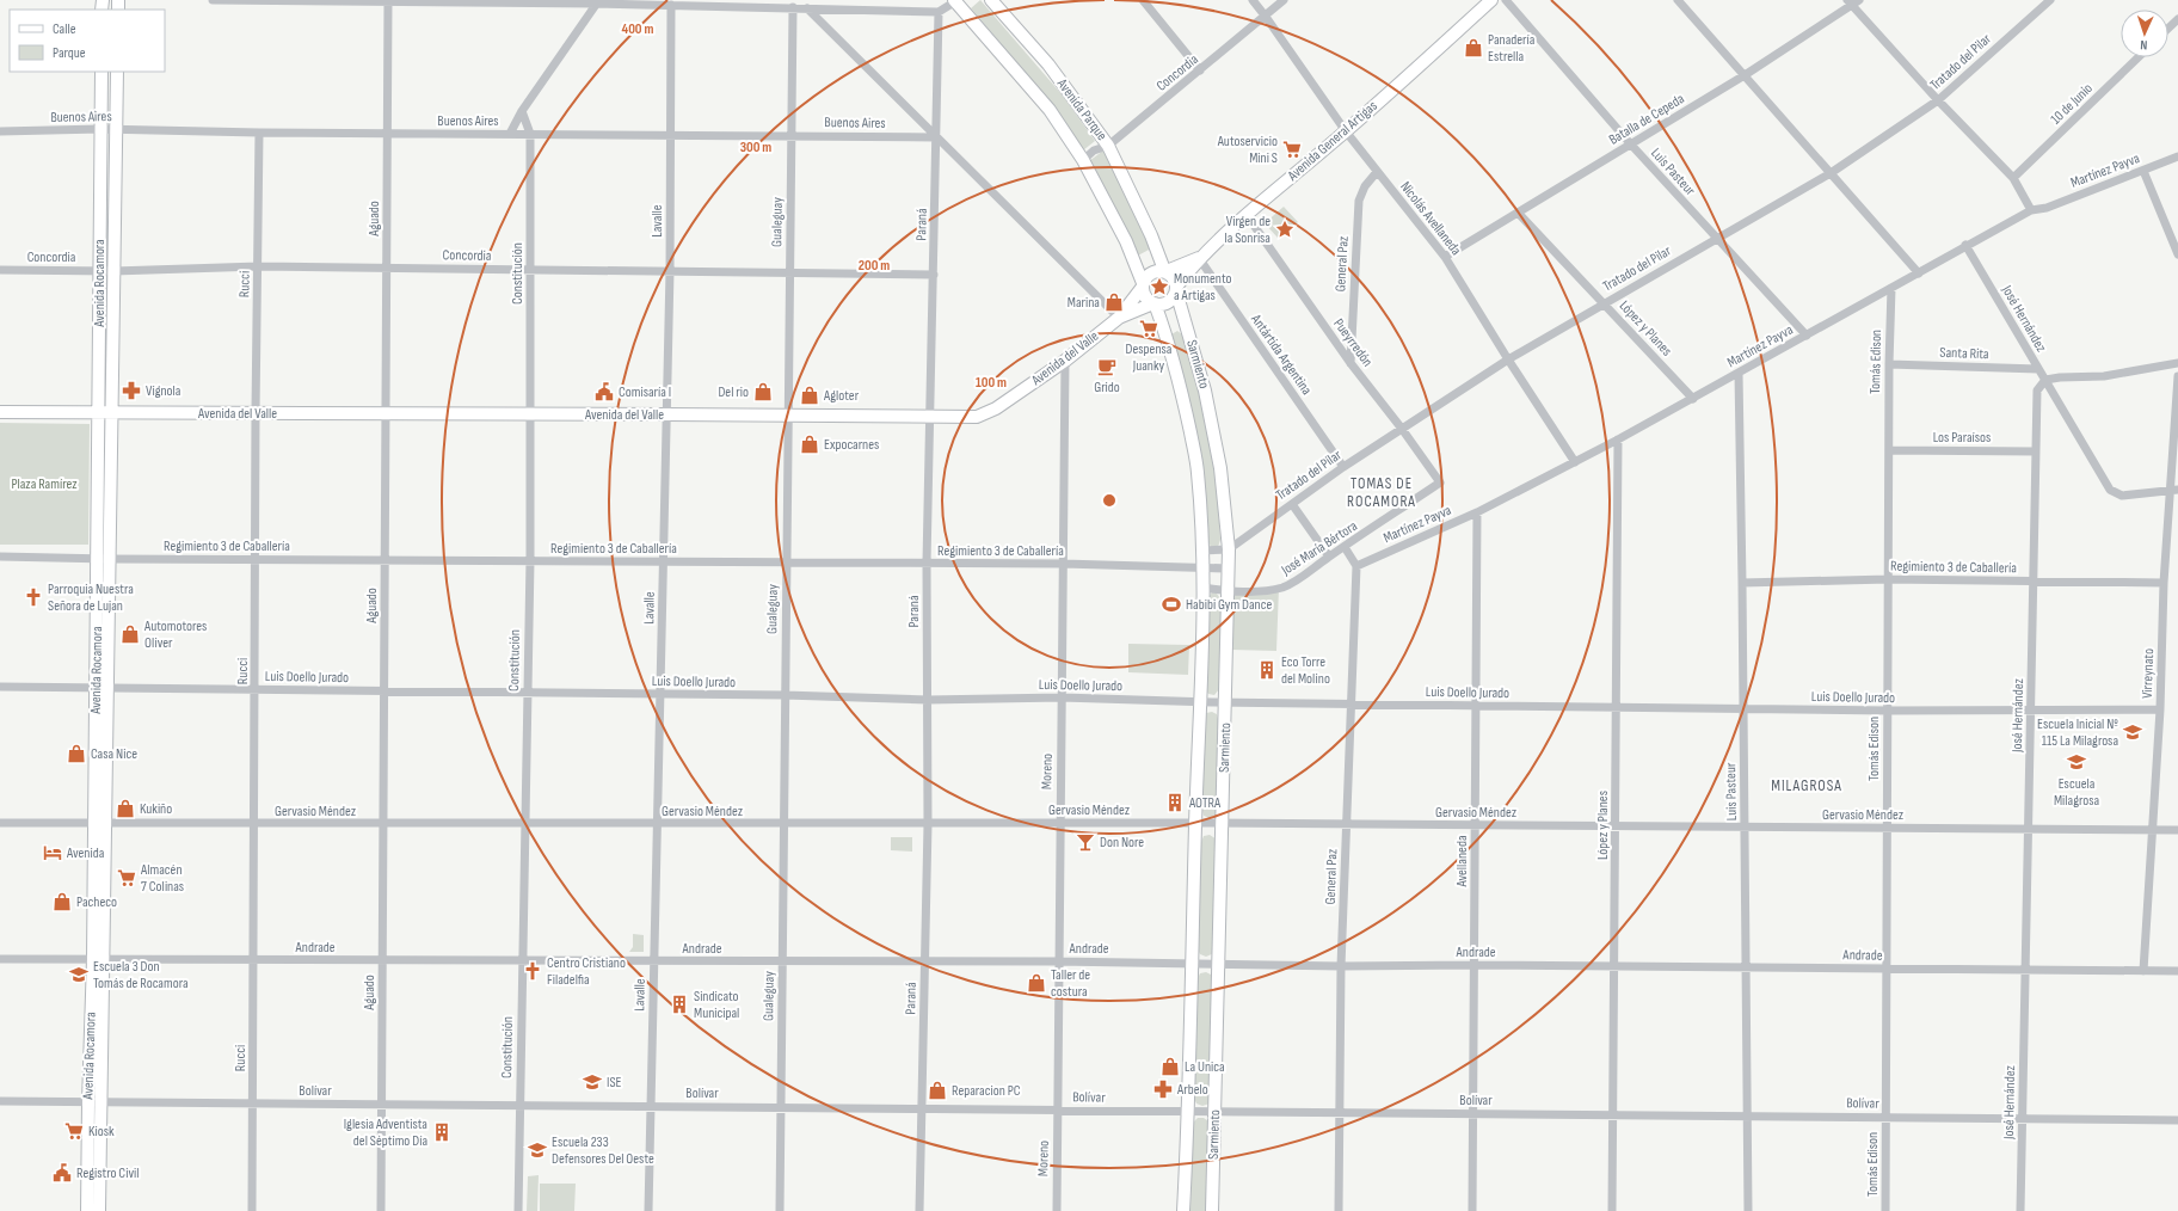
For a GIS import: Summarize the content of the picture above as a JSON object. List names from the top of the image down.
{
  "streets": {
    "main road": [
      "Avenida Parque",
      "Avenida General Artigas",
      "Avenida Rocamora",
      "Avenida del Valle",
      "Sarmiento"
    ],
    "street": [
      "Tratado del Pilar",
      "Concordia",
      "10 de Junio",
      "Buenos Aires",
      "Batalla de Cepeda",
      "Martínez Payva",
      "Luis Pasteur",
      "Aguado",
      "Nicolás Avellaneda",
      "Lavalle",
      "Gualeguay",
      "Paraná",
      "General Paz",
      "Constitución",
      "Rucci",
      "José Hernández",
      "López y Planes",
      "Pueyrredón",
      "Santa Rita",
      "Antártida Argentina",
      "Tomás Edison",
      "Los Paraísos",
      "Regimiento 3 de Caballería",
      "José María Bértora",
      "Virreynato",
      "Luis Doello Jurado",
      "Moreno",
      "Gervasio Méndez",
      "Avellaneda",
      "Andrade",
      "Bolívar"
    ]
  },
  "crossings": [
    ["Tratado del Pilar", "Luis Pasteur"],
    ["Tratado del Pilar", "Nicolás Avellaneda"],
    ["Tratado del Pilar", "López y Planes"],
    ["Tratado del Pilar", "Pueyrredón"],
    ["Tratado del Pilar", "Antártida Argentina"],
    ["Tratado del Pilar", "Sarmiento"],
    ["Concordia", "Avenida Parque"],
    ["Concordia", "Aguado"],
    ["Concordia", "Nicolás Avellaneda"],
    ["Concordia", "Lavalle"],
    ["Concordia", "Gualeguay"],
    ["Concordia", "Paraná"],
    ["Concordia", "Constitución"],
    ["Concordia", "Avenida Rocamora"],
    ["Concordia", "Rucci"],
    ["Avenida Parque", "Avenida General Artigas"],
    ["Avenida Parque", "Sarmiento"],
    ["Buenos Aires", "Aguado"],
    ["Buenos Aires", "Lavalle"],
    ["Buenos Aires", "Gualeguay"],
    ["Buenos Aires", "Paraná"],
    ["Buenos Aires", "Constitución"],
    ["Buenos Aires", "Avenida Rocamora"],
    ["Buenos Aires", "Rucci"],
    ["Batalla de Cepeda", "Luis Pasteur"],
    ["Batalla de Cepeda", "Nicolás Avellaneda"],
    ["Batalla de Cepeda", "López y Planes"],
    ["Avenida General Artigas", "Nicolás Avellaneda"],
    ["Avenida General Artigas", "Pueyrredón"],
    ["Avenida General Artigas", "Antártida Argentina"],
    ["Avenida General Artigas", "Sarmiento"],
    ["Martínez Payva", "Luis Pasteur"],
    ["Martínez Payva", "Nicolás Avellaneda"],
    ["Martínez Payva", "General Paz"],
    ["Martínez Payva", "José Hernández"],
    ["Martínez Payva", "López y Planes"],
    ["Martínez Payva", "Tomás Edison"],
    ["Martínez Payva", "Avellaneda"],
    ["Luis Pasteur", "Regimiento 3 de Caballería"],
    ["Luis Pasteur", "Luis Doello Jurado"],
    ["Luis Pasteur", "Gervasio Méndez"],
    ["Luis Pasteur", "Andrade"],
    ["Luis Pasteur", "Bolívar"],
    ["Aguado", "Avenida del Valle"],
    ["Aguado", "Regimiento 3 de Caballería"],
    ["Aguado", "Luis Doello Jurado"],
    ["Aguado", "Gervasio Méndez"],
    ["Aguado", "Andrade"],
    ["Aguado", "Bolívar"],
    ["Nicolás Avellaneda", "General Paz"],
    ["Lavalle", "Avenida del Valle"],
    ["Lavalle", "Regimiento 3 de Caballería"],
    ["Lavalle", "Luis Doello Jurado"],
    ["Lavalle", "Gervasio Méndez"],
    ["Lavalle", "Andrade"],
    ["Lavalle", "Bolívar"],
    ["Gualeguay", "Avenida del Valle"],
    ["Gualeguay", "Regimiento 3 de Caballería"],
    ["Gualeguay", "Luis Doello Jurado"],
    ["Gualeguay", "Gervasio Méndez"],
    ["Gualeguay", "Andrade"],
    ["Gualeguay", "Bolívar"],
    ["Paraná", "Avenida del Valle"],
    ["Paraná", "Regimiento 3 de Caballería"],
    ["Paraná", "Luis Doello Jurado"],
    ["Paraná", "Gervasio Méndez"],
    ["Paraná", "Andrade"],
    ["Paraná", "Bolívar"],
    ["General Paz", "Pueyrredón"],
    ["General Paz", "Luis Doello Jurado"],
    ["General Paz", "Gervasio Méndez"],
    ["General Paz", "Andrade"],
    ["General Paz", "Bolívar"],
    ["Constitución", "Avenida del Valle"],
    ["Constitución", "Regimiento 3 de Caballería"],
    ["Constitución", "Luis Doello Jurado"],
    ["Constitución", "Gervasio Méndez"],
    ["Constitución", "Andrade"],
    ["Constitución", "Bolívar"],
    ["Avenida Rocamora", "Avenida del Valle"],
    ["Avenida Rocamora", "Regimiento 3 de Caballería"],
    ["Avenida Rocamora", "Luis Doello Jurado"],
    ["Avenida Rocamora", "Gervasio Méndez"],
    ["Avenida Rocamora", "Andrade"],
    ["Avenida Rocamora", "Bolívar"],
    ["Rucci", "Avenida del Valle"],
    ["Rucci", "Regimiento 3 de Caballería"],
    ["Rucci", "Luis Doello Jurado"],
    ["Rucci", "Gervasio Méndez"],
    ["Rucci", "Andrade"],
    ["Rucci", "Bolívar"],
    ["José Hernández", "Santa Rita"],
    ["José Hernández", "Los Paraísos"],
    ["José Hernández", "Regimiento 3 de Caballería"],
    ["José Hernández", "Luis Doello Jurado"],
    ["José Hernández", "Gervasio Méndez"],
    ["José Hernández", "Andrade"],
    ["José Hernández", "Bolívar"],
    ["López y Planes", "Luis Doello Jurado"],
    ["López y Planes", "Gervasio Méndez"],
    ["López y Planes", "Andrade"],
    ["López y Planes", "Bolívar"],
    ["Pueyrredón", "José María Bértora"],
    ["Santa Rita", "Tomás Edison"],
    ["Avenida del Valle", "Moreno"],
    ["Tomás Edison", "Los Paraísos"],
    ["Tomás Edison", "Regimiento 3 de Caballería"],
    ["Tomás Edison", "Luis Doello Jurado"],
    ["Tomás Edison", "Gervasio Méndez"],
    ["Tomás Edison", "Andrade"],
    ["Tomás Edison", "Bolívar"],
    ["Sarmiento", "Regimiento 3 de Caballería"],
    ["Sarmiento", "José María Bértora"],
    ["Sarmiento", "Luis Doello Jurado"],
    ["Sarmiento", "Gervasio Méndez"],
    ["Sarmiento", "Andrade"],
    ["Sarmiento", "Bolívar"],
    ["Regimiento 3 de Caballería", "Virreynato"],
    ["Regimiento 3 de Caballería", "Moreno"],
    ["Virreynato", "Luis Doello Jurado"],
    ["Virreynato", "Gervasio Méndez"],
    ["Virreynato", "Andrade"],
    ["Luis Doello Jurado", "Moreno"],
    ["Luis Doello Jurado", "Avellaneda"],
    ["Moreno", "Gervasio Méndez"],
    ["Moreno", "Andrade"],
    ["Moreno", "Bolívar"],
    ["Gervasio Méndez", "Avellaneda"],
    ["Avellaneda", "Andrade"],
    ["Avellaneda", "Bolívar"]
  ],
  "districts": ["TOMAS DE ROCAMORA", "MILAGROSA"],
  "parks": ["Plaza Ramírez"],
  "places": {
    "shop": [
      "Panadería Estrella",
      "Marina",
      "Del rio",
      "Agloter",
      "Expocarnes",
      "Automotores Oliver",
      "Casa Nice",
      "Kukiño",
      "Pacheco",
      "Taller de costura",
      "La Unica",
      "Reparacion PC"
    ],
    "supermarket": [
      "Autoservicio Mini S",
      "Despensa Juanky",
      "Almacén 7 Colinas",
      "Kiosk"
    ],
    "place": ["Virgen de la Sonrisa", "Monumento a Artigas"],
    "cafe": ["Grido"],
    "pharmacy": ["Vignola", "Arbelo"],
    "public building": ["Comisaría I", "Registro Civil"],
    "church": ["Parroquia Nuestra Señora de Lujan", "Centro Cristiano Filadelfia"],
    "sports": ["Habibi Gym Dance"],
    "building": [
      "Eco Torre del Molino",
      "AOTRA",
      "Sindicato Municipal",
      "Iglesia Adventista del Séptimo Día"
    ],
    "school or university": [
      "Escuela Inicial Nº 115 La Milagrosa",
      "Escuela Milagrosa",
      "Escuela 3 Don Tomás de Rocamora",
      "ISE",
      "Escuela 233 Defensores Del Oeste"
    ],
    "bar": ["Don Nore"],
    "hotel": ["Avenida"]
  },
  "legend": ["Calle", "Parque"],
  "north": "bottom",
  "rings": [
    "400 m",
    "300 m",
    "200 m",
    "100 m"
  ]
}
